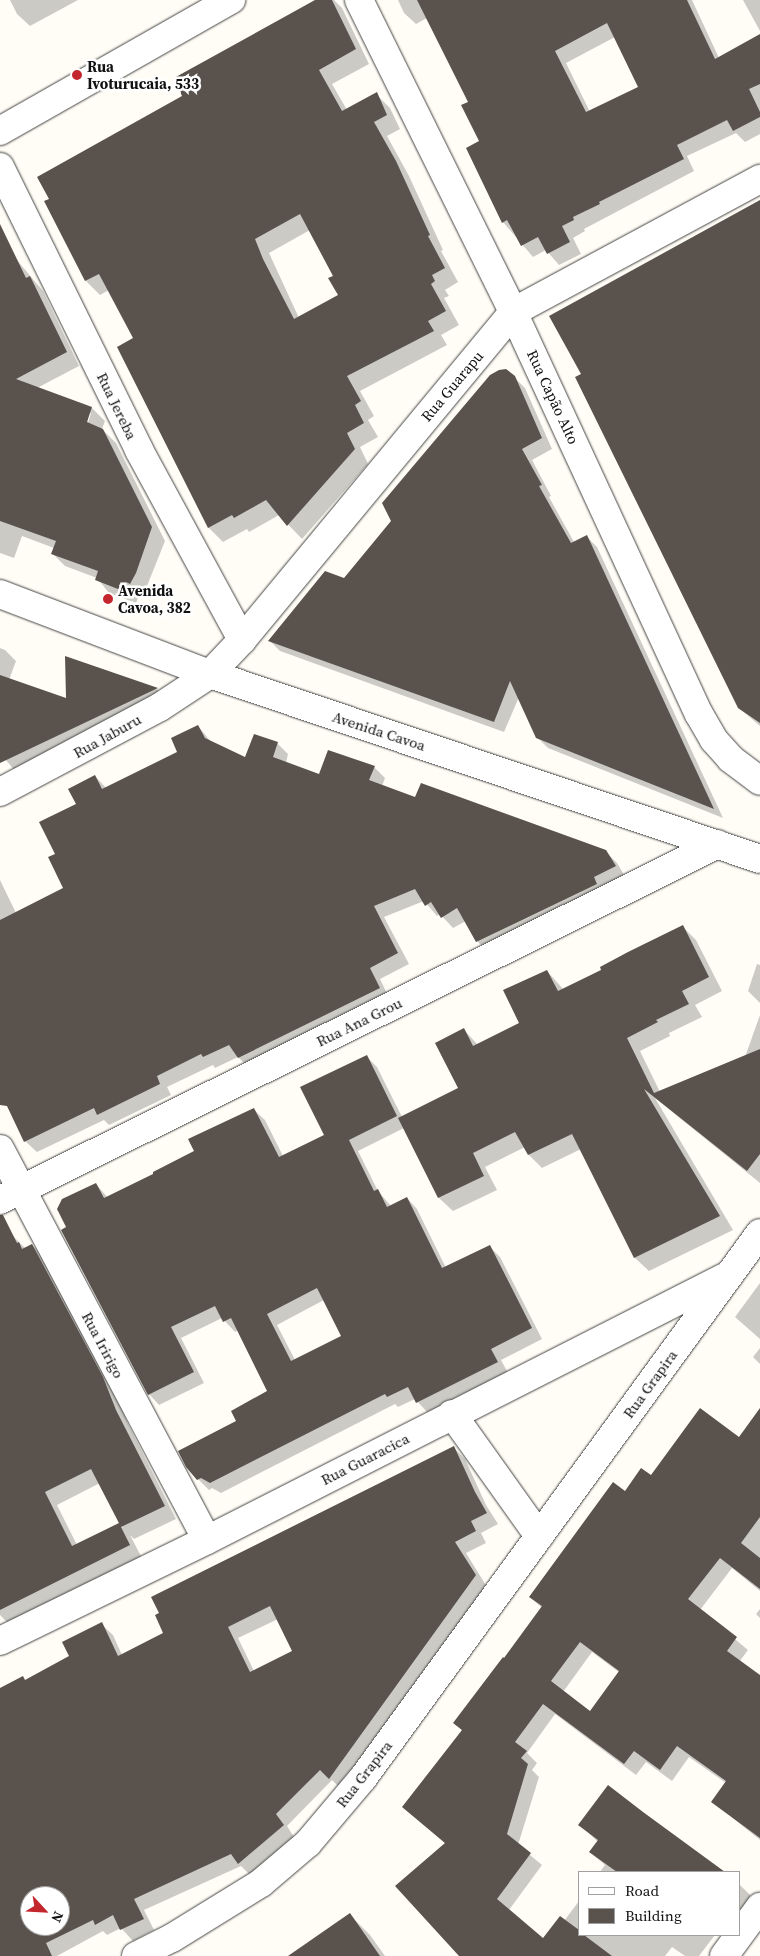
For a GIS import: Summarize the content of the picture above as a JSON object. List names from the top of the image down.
{
  "streets": {
    "street": [
      "Rua Guarapu",
      "Rua Capão Alto",
      "Rua Jereba",
      "Avenida Cavoa",
      "Rua Jaburu",
      "Rua Ana Grou",
      "Rua Iririgo",
      "Rua Grapira",
      "Rua Guaracica"
    ]
  },
  "crossings": [
    ["Rua Guarapu", "Rua Capão Alto"],
    ["Rua Guarapu", "Rua Jereba"],
    ["Rua Guarapu", "Avenida Cavoa"],
    ["Rua Guarapu", "Rua Jaburu"],
    ["Avenida Cavoa", "Rua Jaburu"],
    ["Avenida Cavoa", "Rua Ana Grou"],
    ["Rua Ana Grou", "Rua Iririgo"],
    ["Rua Iririgo", "Rua Guaracica"],
    ["Rua Grapira", "Rua Guaracica"]
  ],
  "places": ["Rua Ivoturucaia, 533", "Avenida Cavoa, 382"],
  "legend": ["Road", "Building"],
  "north": "bottom right"
}
